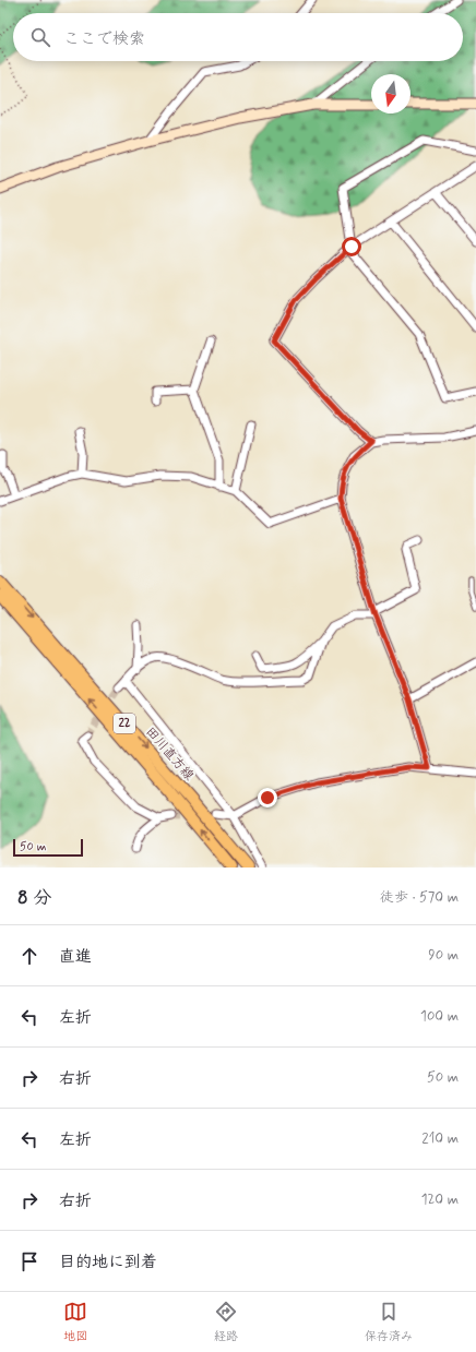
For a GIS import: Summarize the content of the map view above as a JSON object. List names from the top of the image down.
{
  "streets": {
    "main road": ["22", "田川直方線"]
  },
  "scale_bar": "50 m",
  "north": "bottom",
  "page": {
    "search": "ここで検索",
    "scale": "50 m",
    "heading": ["8 分", "徒歩 · 570 m"],
    "list": [
      ["直進", "90 m"],
      ["左折", "100 m"],
      ["右折", "50 m"],
      ["左折", "210 m"],
      ["右折", "120 m"],
      "目的地に到着"
    ],
    "nav": ["地図", "経路", "保存済み"]
  }
}
